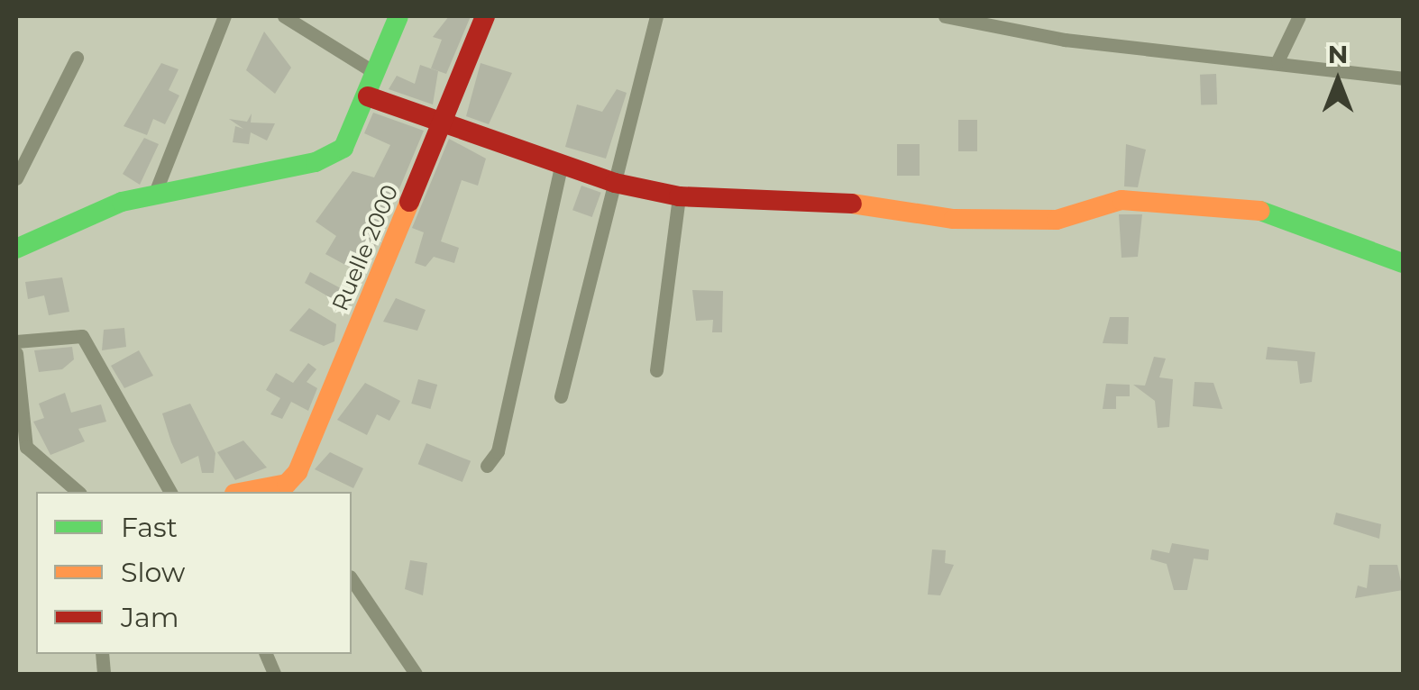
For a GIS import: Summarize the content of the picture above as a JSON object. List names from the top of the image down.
{
  "streets": {
    "street": ["Ruelle 2000"]
  },
  "legend": ["Fast", "Slow", "Jam"],
  "north": "top"
}
